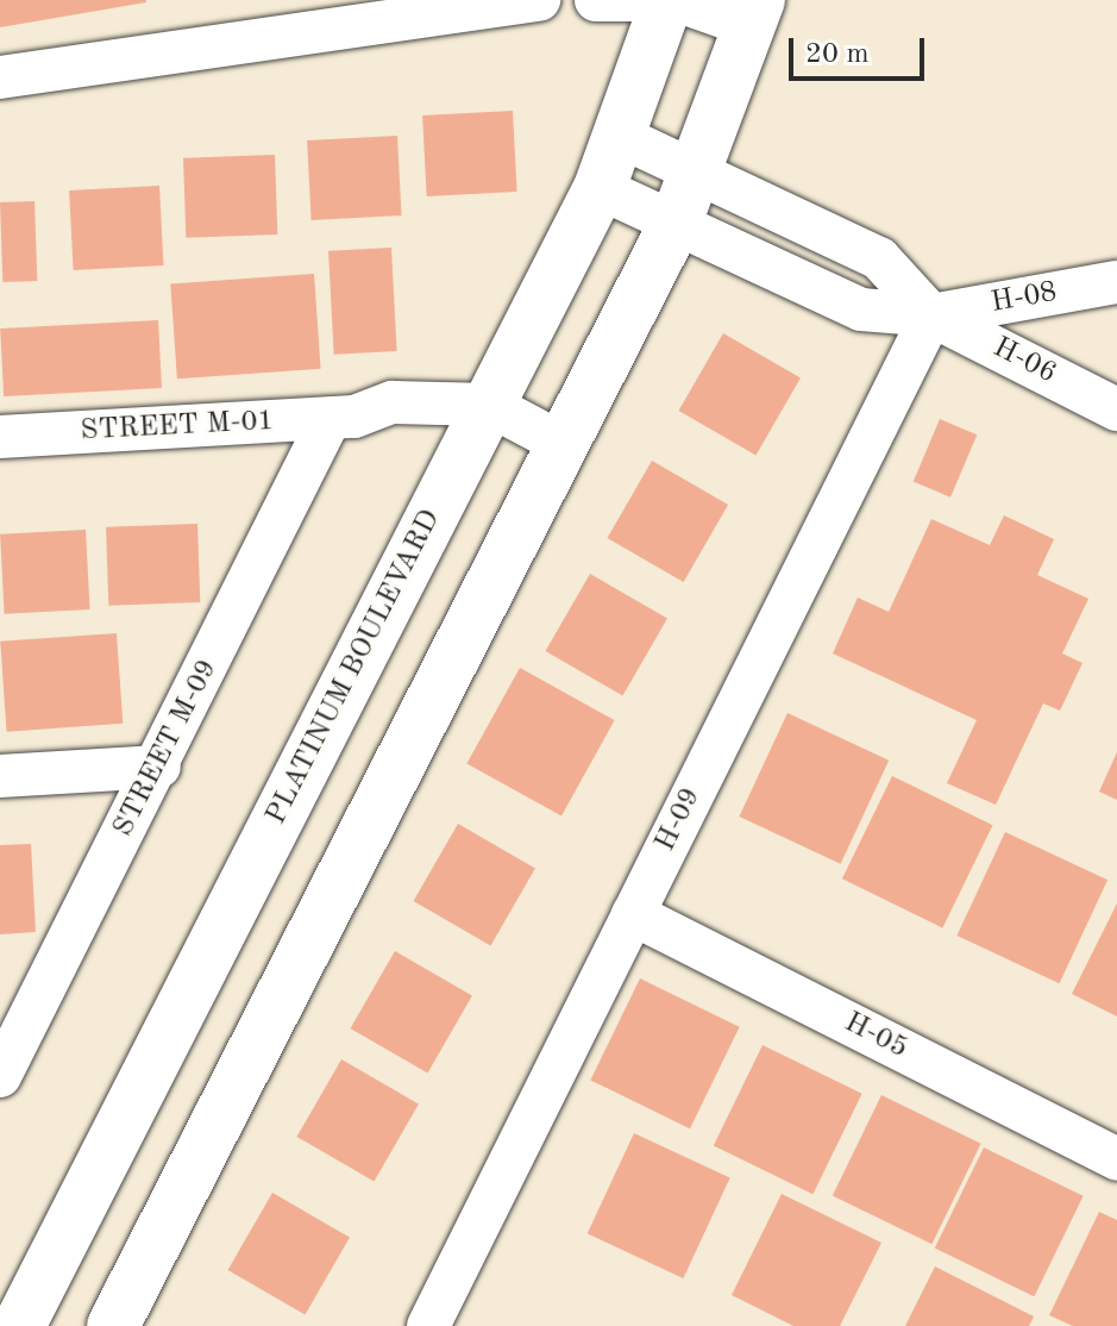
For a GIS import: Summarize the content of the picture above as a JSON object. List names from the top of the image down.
{
  "streets": {
    "street": [
      "H-08",
      "H-06",
      "STREET M-01",
      "PLATINUM BOULEVARD",
      "STREET M-09",
      "H-09",
      "H-05"
    ]
  },
  "crossings": [
    ["H-08", "H-06"],
    ["H-08", "H-09"],
    ["H-06", "H-09"],
    ["STREET M-01", "PLATINUM BOULEVARD"],
    ["STREET M-01", "STREET M-09"],
    ["H-09", "H-05"]
  ],
  "scale_bar": "20 m"
}
